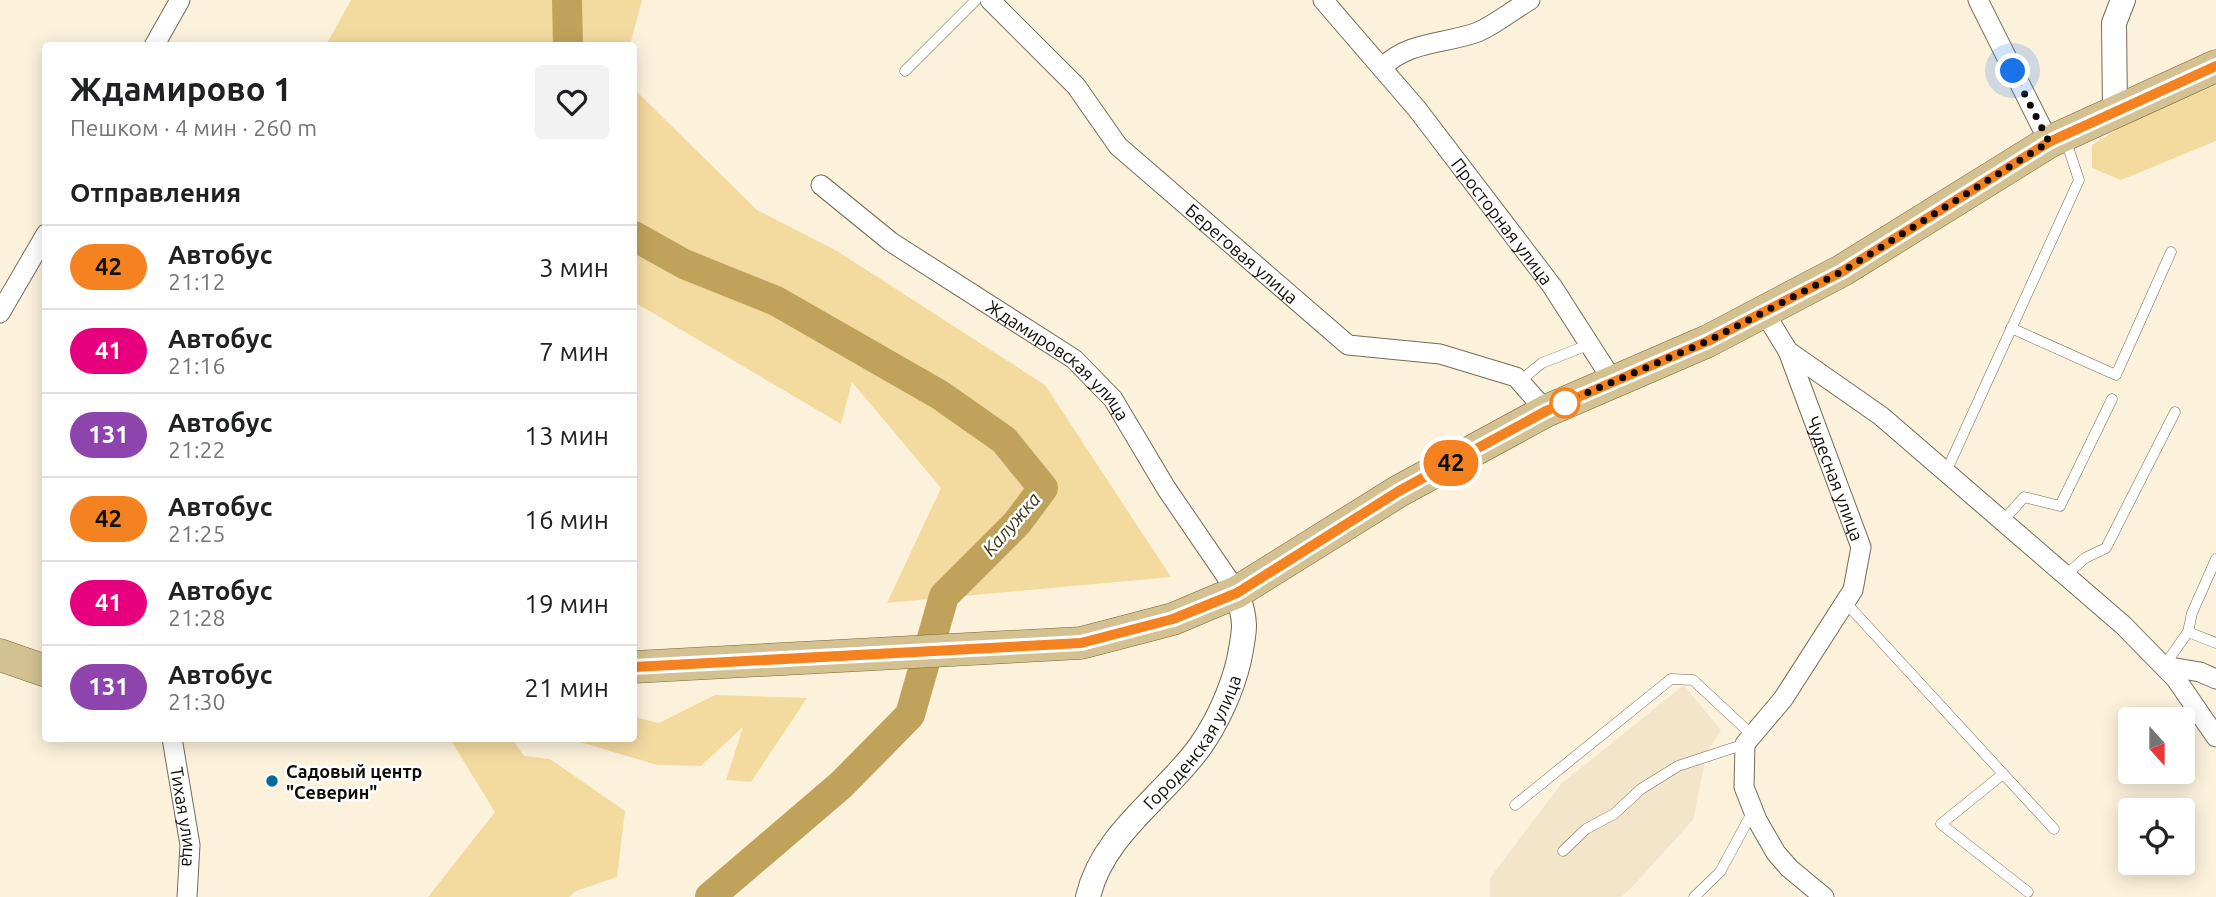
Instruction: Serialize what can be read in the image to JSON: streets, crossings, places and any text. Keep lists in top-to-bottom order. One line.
{"streets":{"street":["Просторная улица","Береговая улица","Ждамировская улица","Чудесная улица","Городенская улица","Тихая улица"]},"crossings":[["Ждамировская улица","Городенская улица"]],"water":["Калужка"],"places":["Садовый центр \"Северин\""],"lines":["bus line 42"],"north":"bottom","page":{"on_map":"42","heading":[["Ждамирово 1","Пешком · 4 мин · 260 m"],"Отправления"],"list":[{"mark":"42","name":"Автобус","note":"21:12","value":"3 мин"},{"mark":"41","name":"Автобус","note":"21:16","value":"7 мин"},{"mark":"131","name":"Автобус","note":"21:22","value":"13 мин"},{"mark":"42","name":"Автобус","note":"21:25","value":"16 мин"},{"mark":"41","name":"Автобус","note":"21:28","value":"19 мин"},{"mark":"131","name":"Автобус","note":"21:30","value":"21 мин"}]}}
